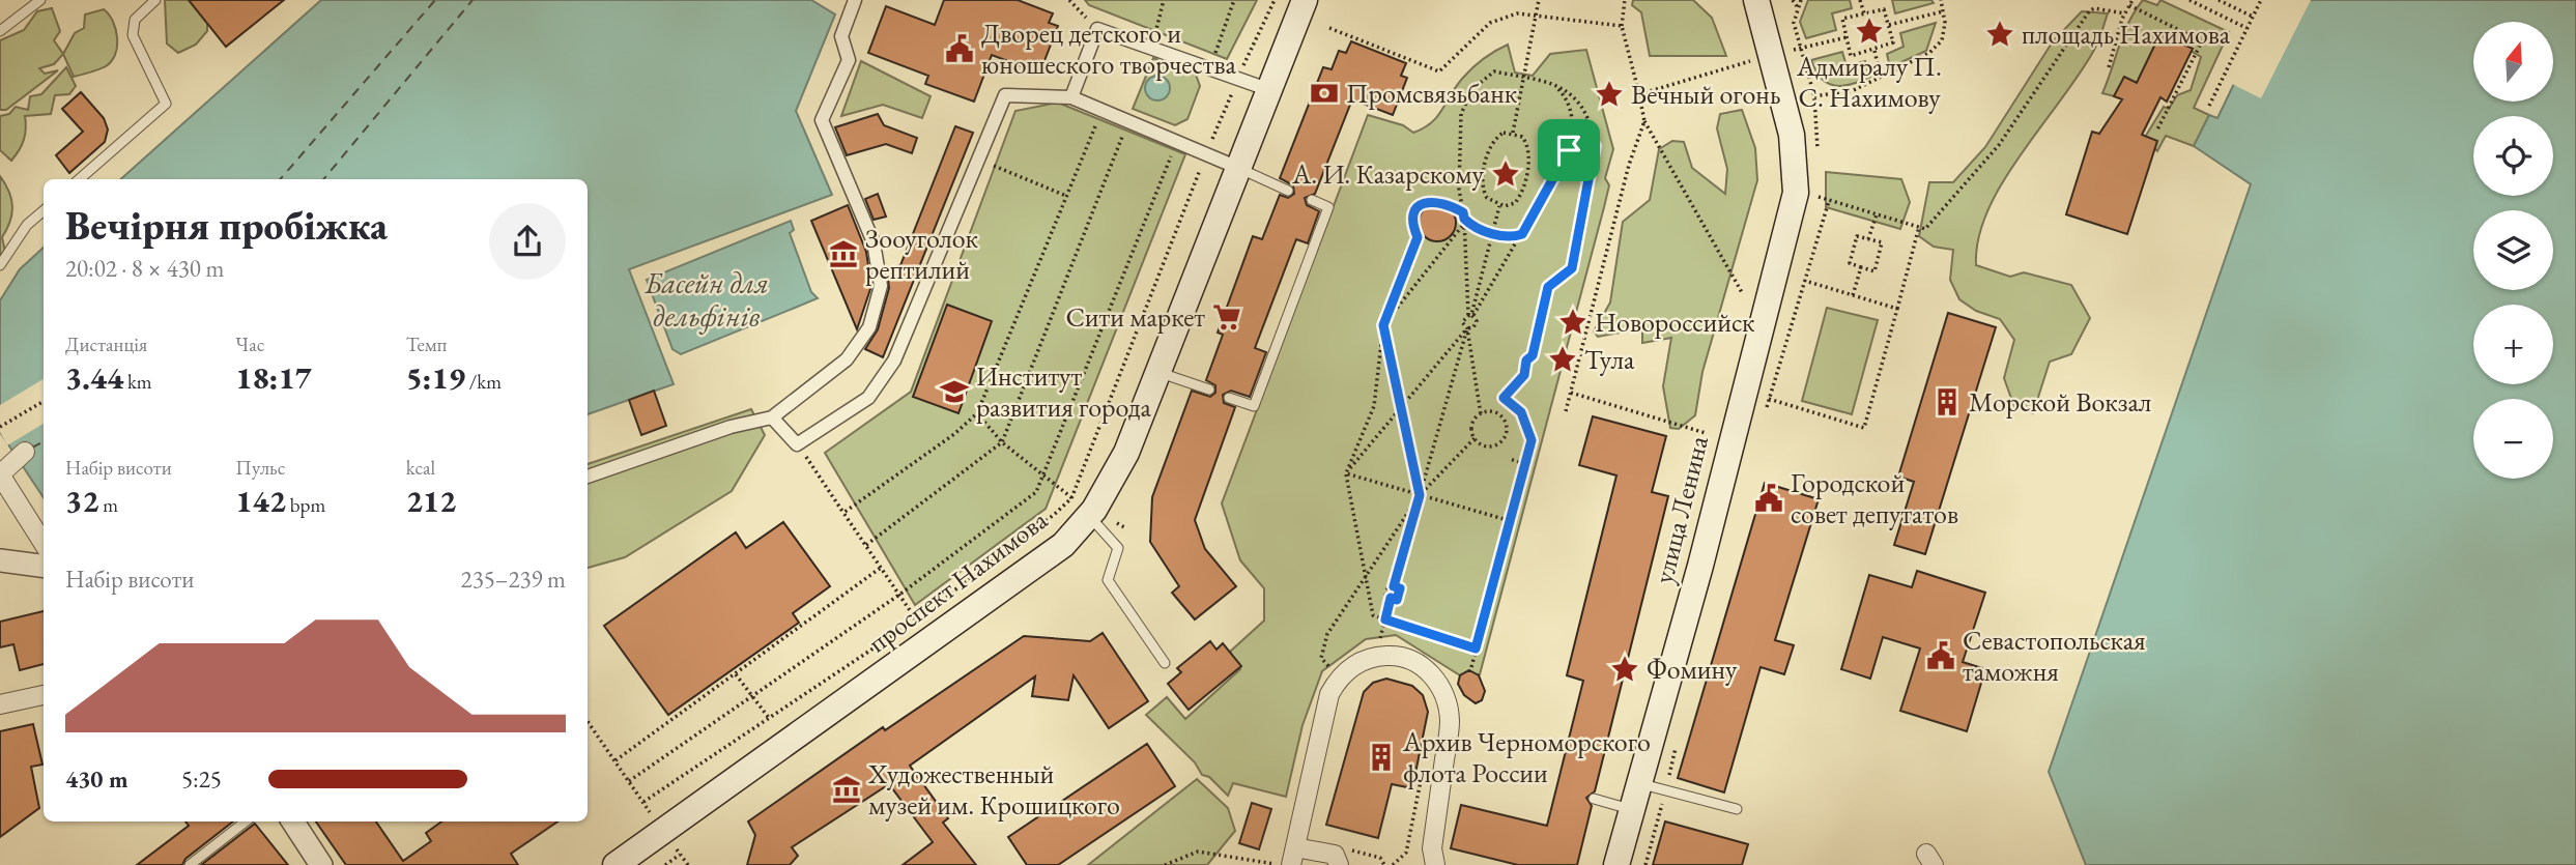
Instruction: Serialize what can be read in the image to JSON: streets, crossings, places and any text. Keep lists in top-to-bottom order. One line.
{"streets":{"main road":["улица Ленина","проспект Нахимова"]},"water":["Басейн для дельфiнiв"],"places":{"place":["Адмиралу П. С. Нахимову","площадь Нахимова","Вечный огонь","А. И. Казарскому","Новороссийск","Тула","Фомину"],"public building":["Дворец детского и юношеского творчества","Городской совет депутатов","Севастопольская таможня"],"bank":["Промсвязьбанк"],"museum":["Зооуголок рептилий","Художественный музей им. Крошицкого"],"supermarket":["Сити маркет"],"school or university":["Институт развития города"],"building":["Морской Вокзал","Архив Черноморского флота России"]},"north":"top","page":{"map_buttons":["+","−"],"heading":["Вечірня пробіжка","20:02 · 8 × 430 m"],"stats":[["Дистанція","3.44 km"],["Час","18:17"],["Темп","5:19 /km"],["Набір висоти","32 m"],["Пульс","142 bpm"],["kcal","212"]],"chart":["Набір висоти","235–239 m"],"list":[{"name":"430 m","note":"5:25"}]}}
